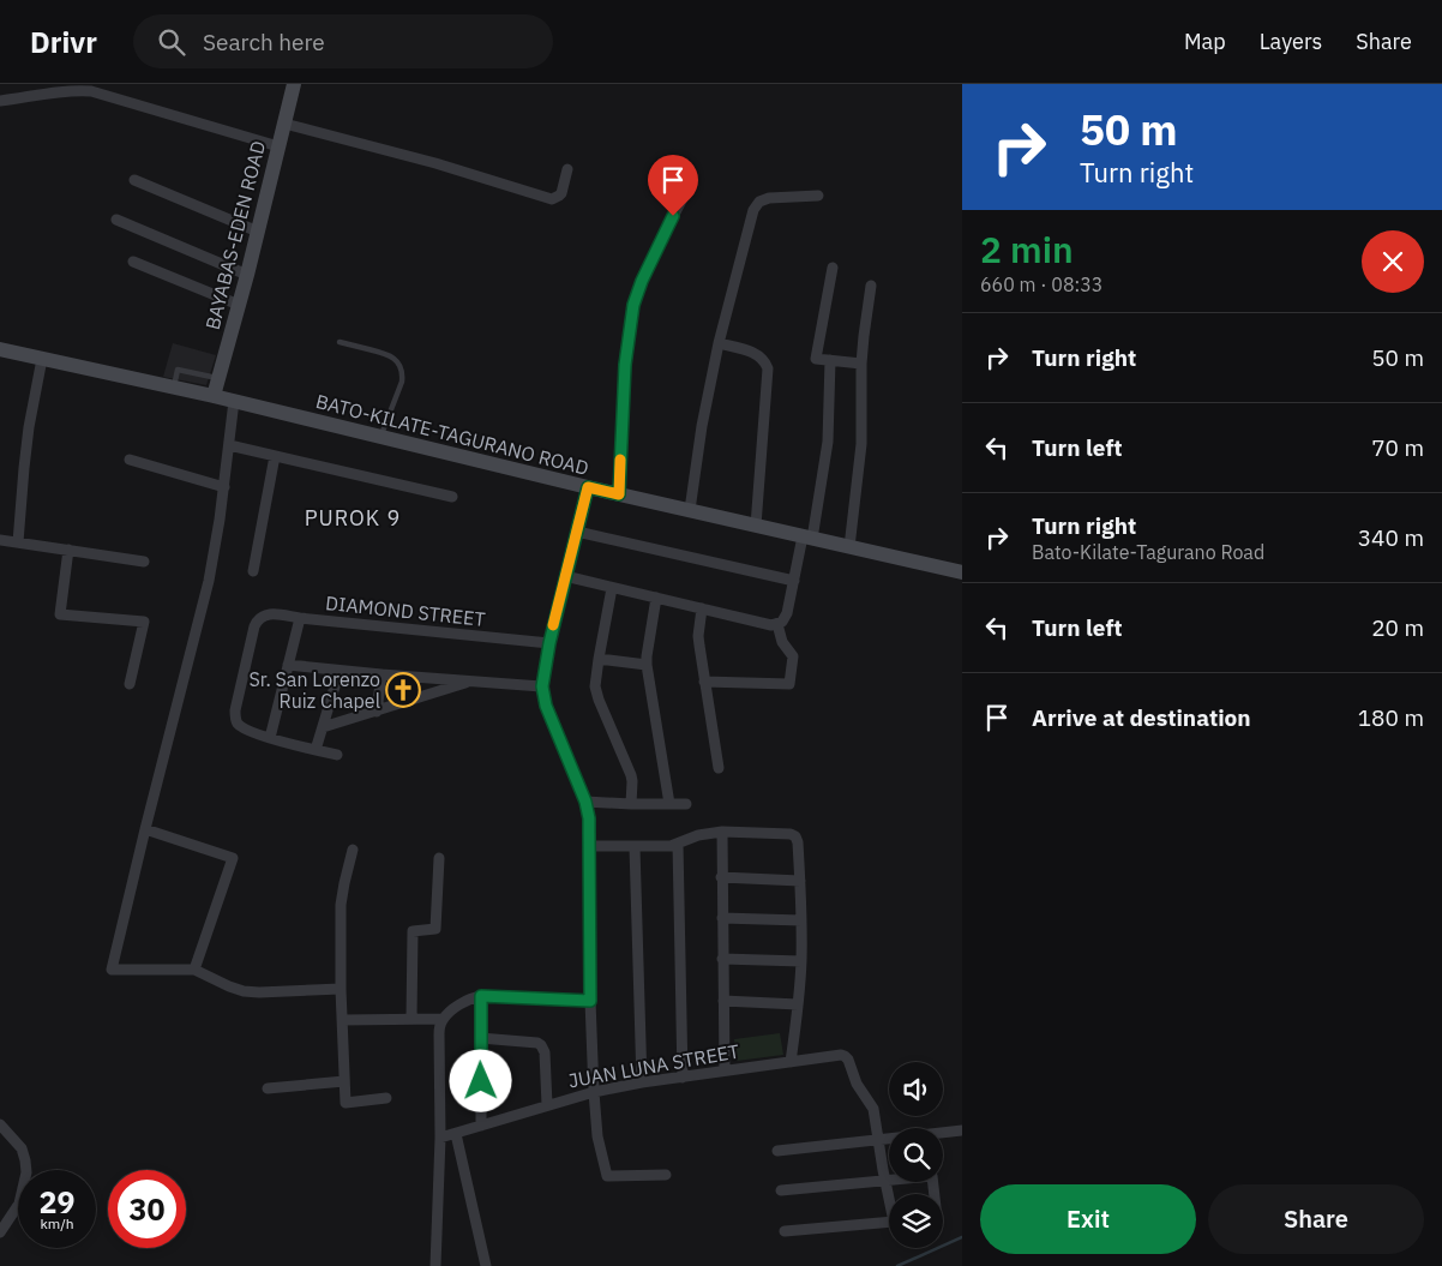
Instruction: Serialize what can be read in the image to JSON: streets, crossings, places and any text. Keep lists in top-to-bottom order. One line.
{"streets":{"street":["BAYABAS-EDEN ROAD","BATO-KILATE-TAGURANO ROAD","DIAMOND STREET","JUAN LUNA STREET"]},"crossings":[["BAYABAS-EDEN ROAD","BATO-KILATE-TAGURANO ROAD"]],"districts":["PUROK 9"],"places":{"church":["Sr. San Lorenzo Ruiz Chapel"]},"page":{"header":"Drivr","search":"Search here","nav":["Map","Layers","Share"],"turn":["50 m","Turn right"],"heading":["2 min","660 m · 08:33"],"list":[{"name":"Turn right","value":"50 m"},{"name":"Turn left","value":"70 m"},{"name":"Turn right","note":"Bato-Kilate-Tagurano Road","value":"340 m"},{"name":"Turn left","value":"20 m"},{"name":"Arrive at destination","value":"180 m"}],"speed":"29 km/h","limit":"30","buttons":["Exit","Share"]}}
